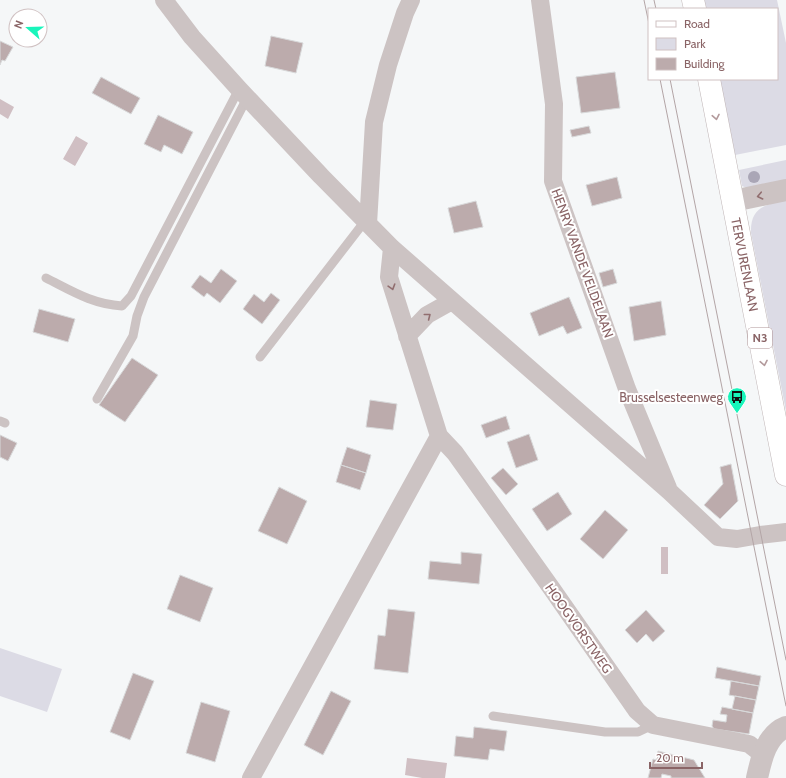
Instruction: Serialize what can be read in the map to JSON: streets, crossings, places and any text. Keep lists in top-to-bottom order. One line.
{"streets":{"main road":["TERVURENLAAN","N3"],"street":["HENRY VANDE VELDELAAN","HOOGVORSTWEG"]},"one_way":["TERVURENLAAN"],"places":{"bus stop":["Brusselsesteenweg"]},"legend":["Road","Park","Building"],"scale_bar":"20 m","north":"left"}
